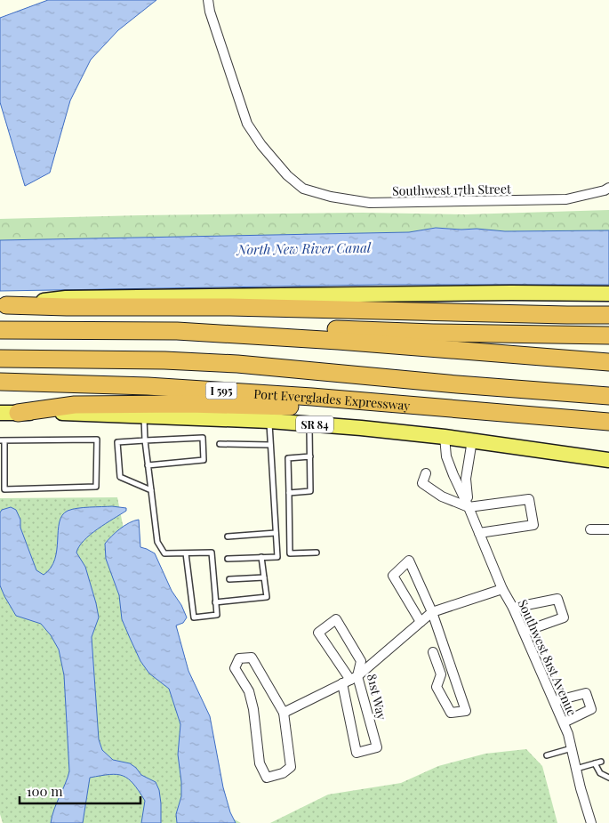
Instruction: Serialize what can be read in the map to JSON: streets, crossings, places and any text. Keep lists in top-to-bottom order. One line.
{"streets":{"highway":["I 595","Port Everglades Expressway"],"main road":["SR 84"],"street":["Southwest 17th Street","Southwest 81st Avenue","81st Way"]},"crossings":[["SR 84","Southwest 81st Avenue"]],"water":["North New River Canal"],"scale_bar":"100 m"}
